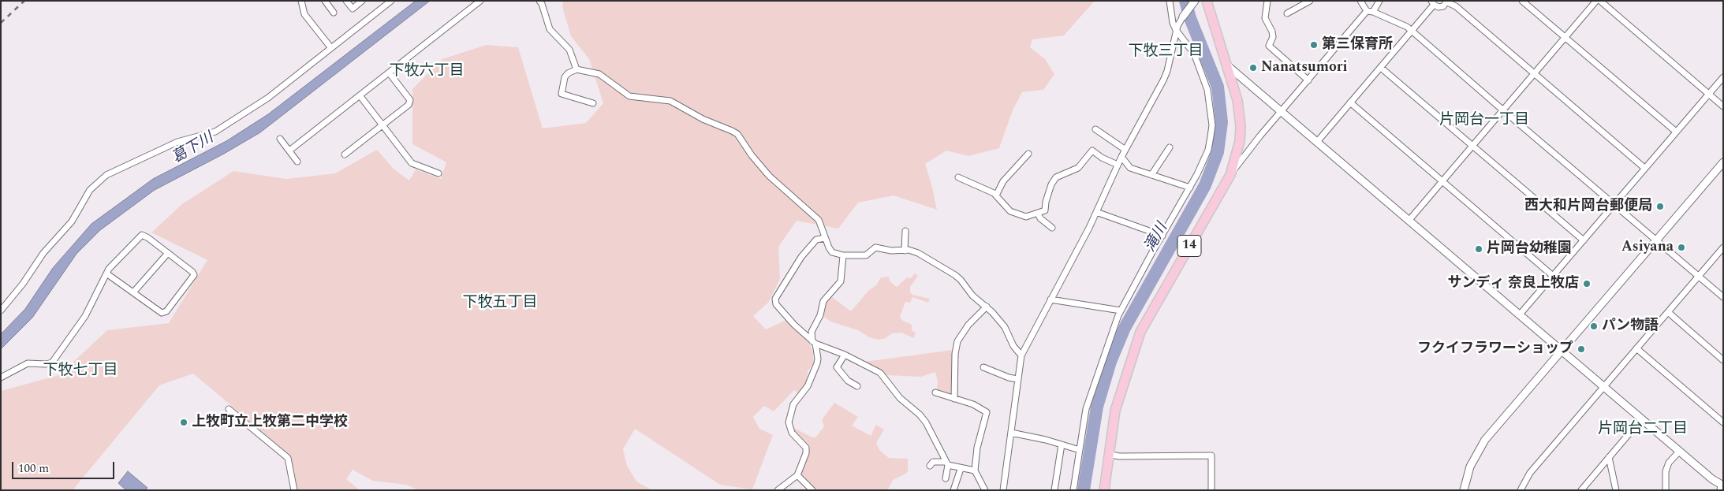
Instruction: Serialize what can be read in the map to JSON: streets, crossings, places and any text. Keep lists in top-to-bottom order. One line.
{"streets":{"main road":["14"]},"districts":["下牧三丁目","下牧六丁目","片岡台一丁目","下牧五丁目","下牧七丁目","片岡台二丁目"],"water":["葛下川","滝川"],"places":["第三保育所","Nanatsumori","西大和片岡台郵便局","Asiyana","片岡台幼稚園","サンディ 奈良上牧店","パン物語","フクイフラワーショップ","上牧町立上牧第二中学校"],"scale_bar":"100 m"}
